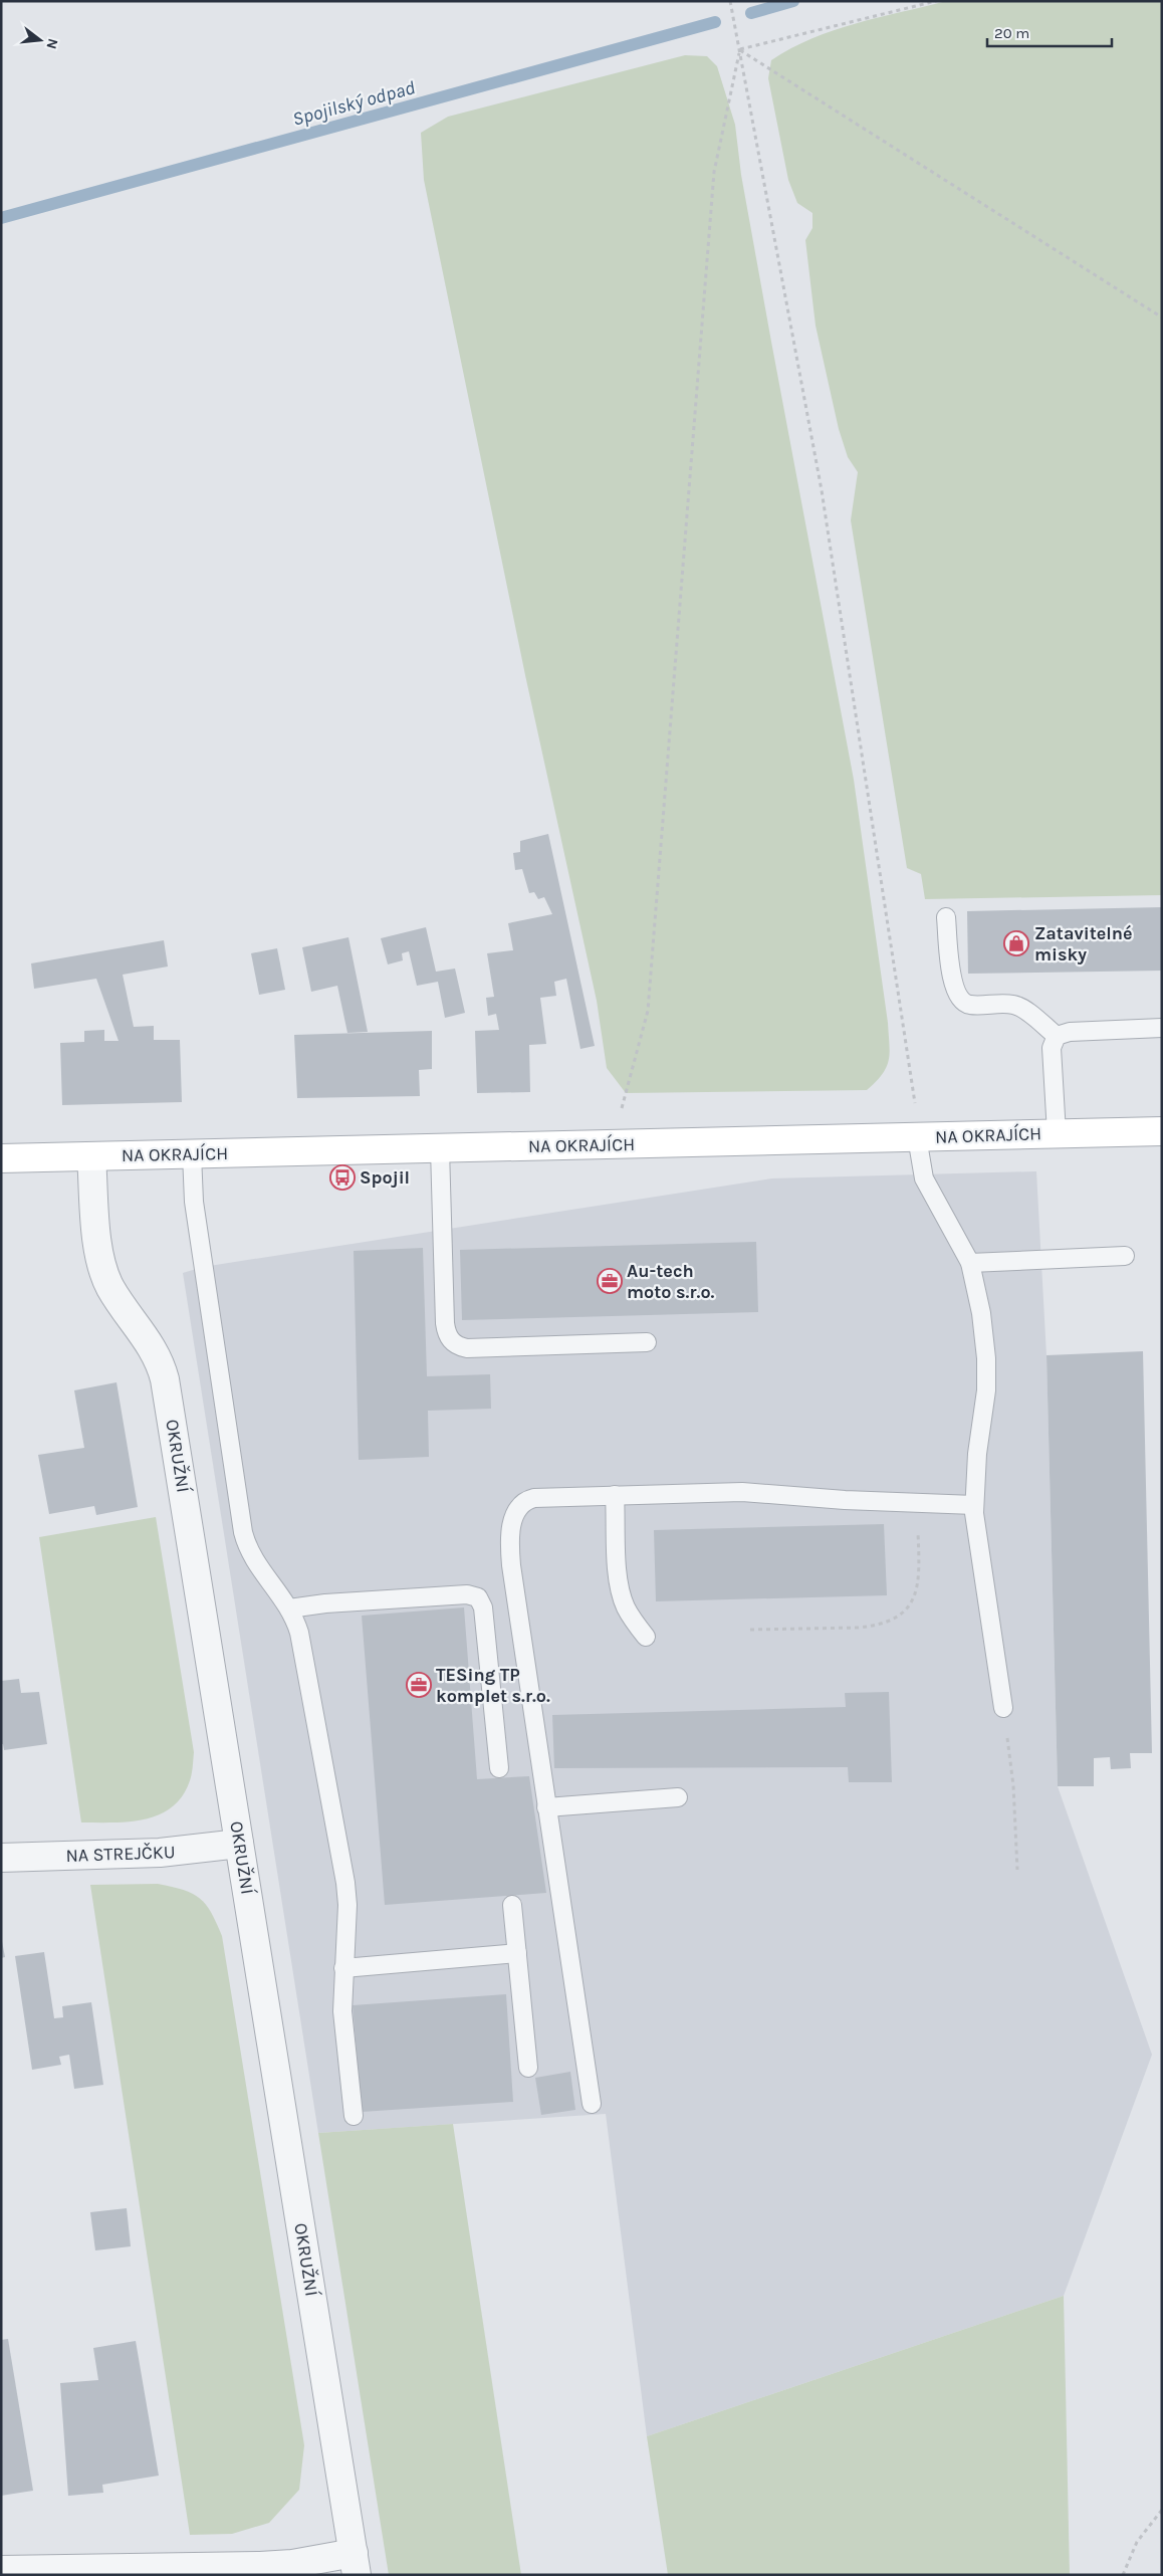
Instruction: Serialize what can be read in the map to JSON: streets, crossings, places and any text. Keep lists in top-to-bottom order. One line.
{"streets":{"street":["NA OKRAJÍCH","OKRUŽNÍ","NA STREJČKU"]},"crossings":[["NA OKRAJÍCH","OKRUŽNÍ"],["OKRUŽNÍ","NA STREJČKU"]],"water":["Spojilský odpad"],"places":{"shop":["Zatavitelné misky"],"bus stop":["Spojil"],"office":["Au-tech moto s.r.o.","TESing TP komplet s.r.o."]},"scale_bar":"20 m","north":"right"}
